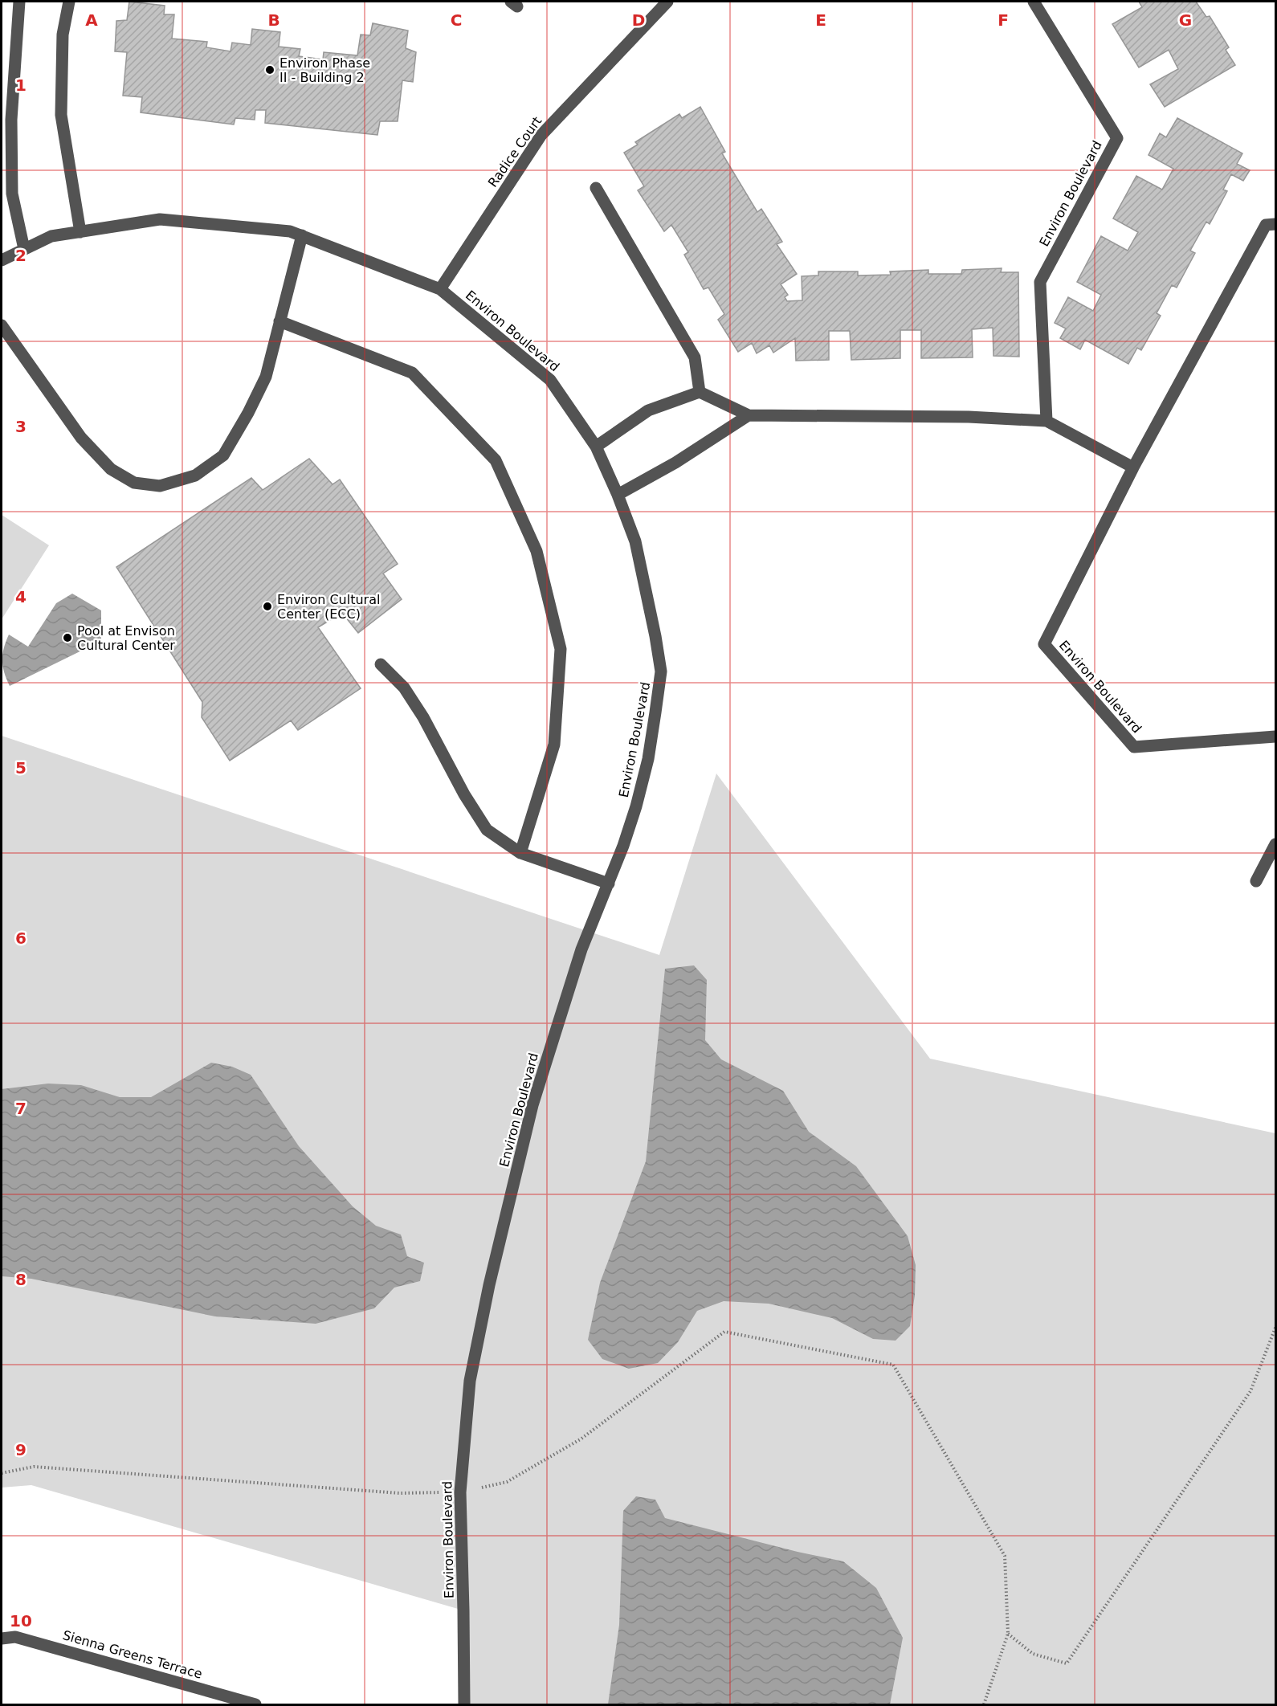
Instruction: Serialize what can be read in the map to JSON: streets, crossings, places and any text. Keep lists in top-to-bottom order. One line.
{"streets":{"street":["Radice Court","Environ Boulevard","Sienna Greens Terrace"]},"crossings":[["Radice Court","Environ Boulevard"]],"places":["Environ Phase II - Building 2","Environ Cultural Center (ECC)","Pool at Envison Cultural Center"],"grid":{"columns":["A","B","C","D","E","F","G"],"rows":["1","2","3","4","5","6","7","8","9","10"]}}
